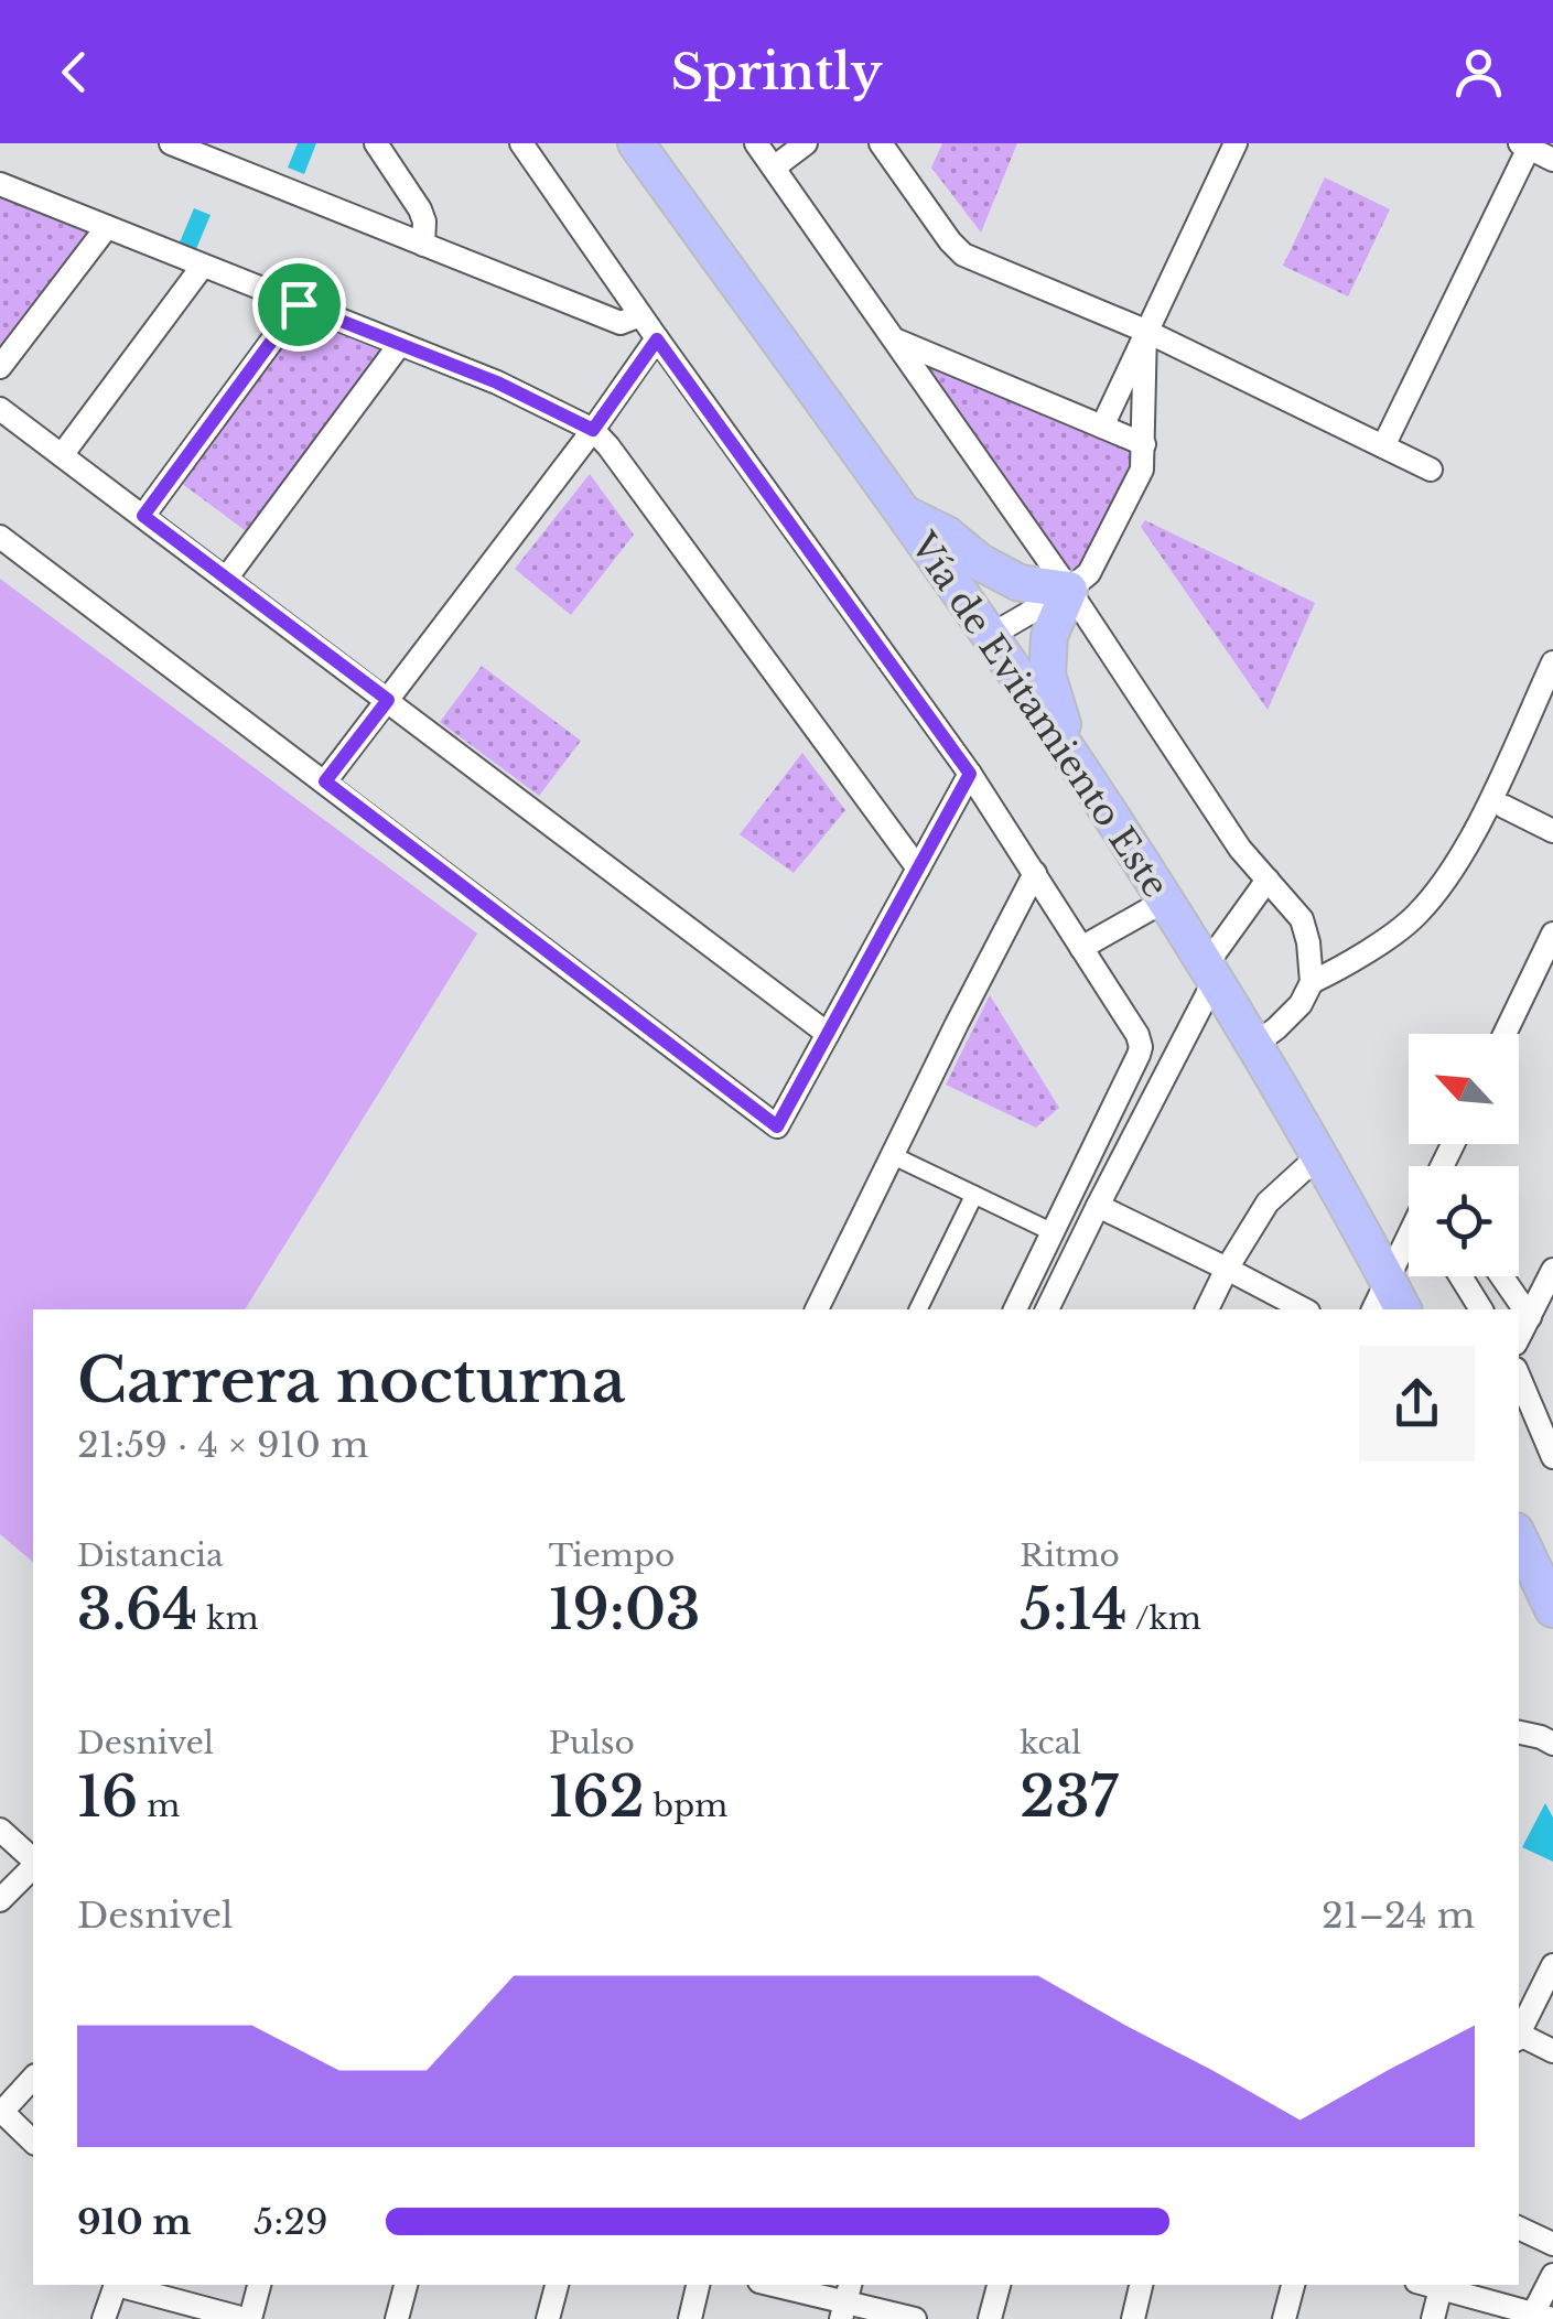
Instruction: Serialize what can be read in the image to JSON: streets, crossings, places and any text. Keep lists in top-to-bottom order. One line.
{"streets":{"highway":["Vía de Evitamiento Este"]},"north":"top left","page":{"header":"Sprintly","heading":["Carrera nocturna","21:59 · 4 × 910 m"],"stats":[["Distancia","3.64 km"],["Tiempo","19:03"],["Ritmo","5:14 /km"],["Desnivel","16 m"],["Pulso","162 bpm"],["kcal","237"]],"chart":["Desnivel","21–24 m"],"list":[{"name":"910 m","note":"5:29"}]}}
